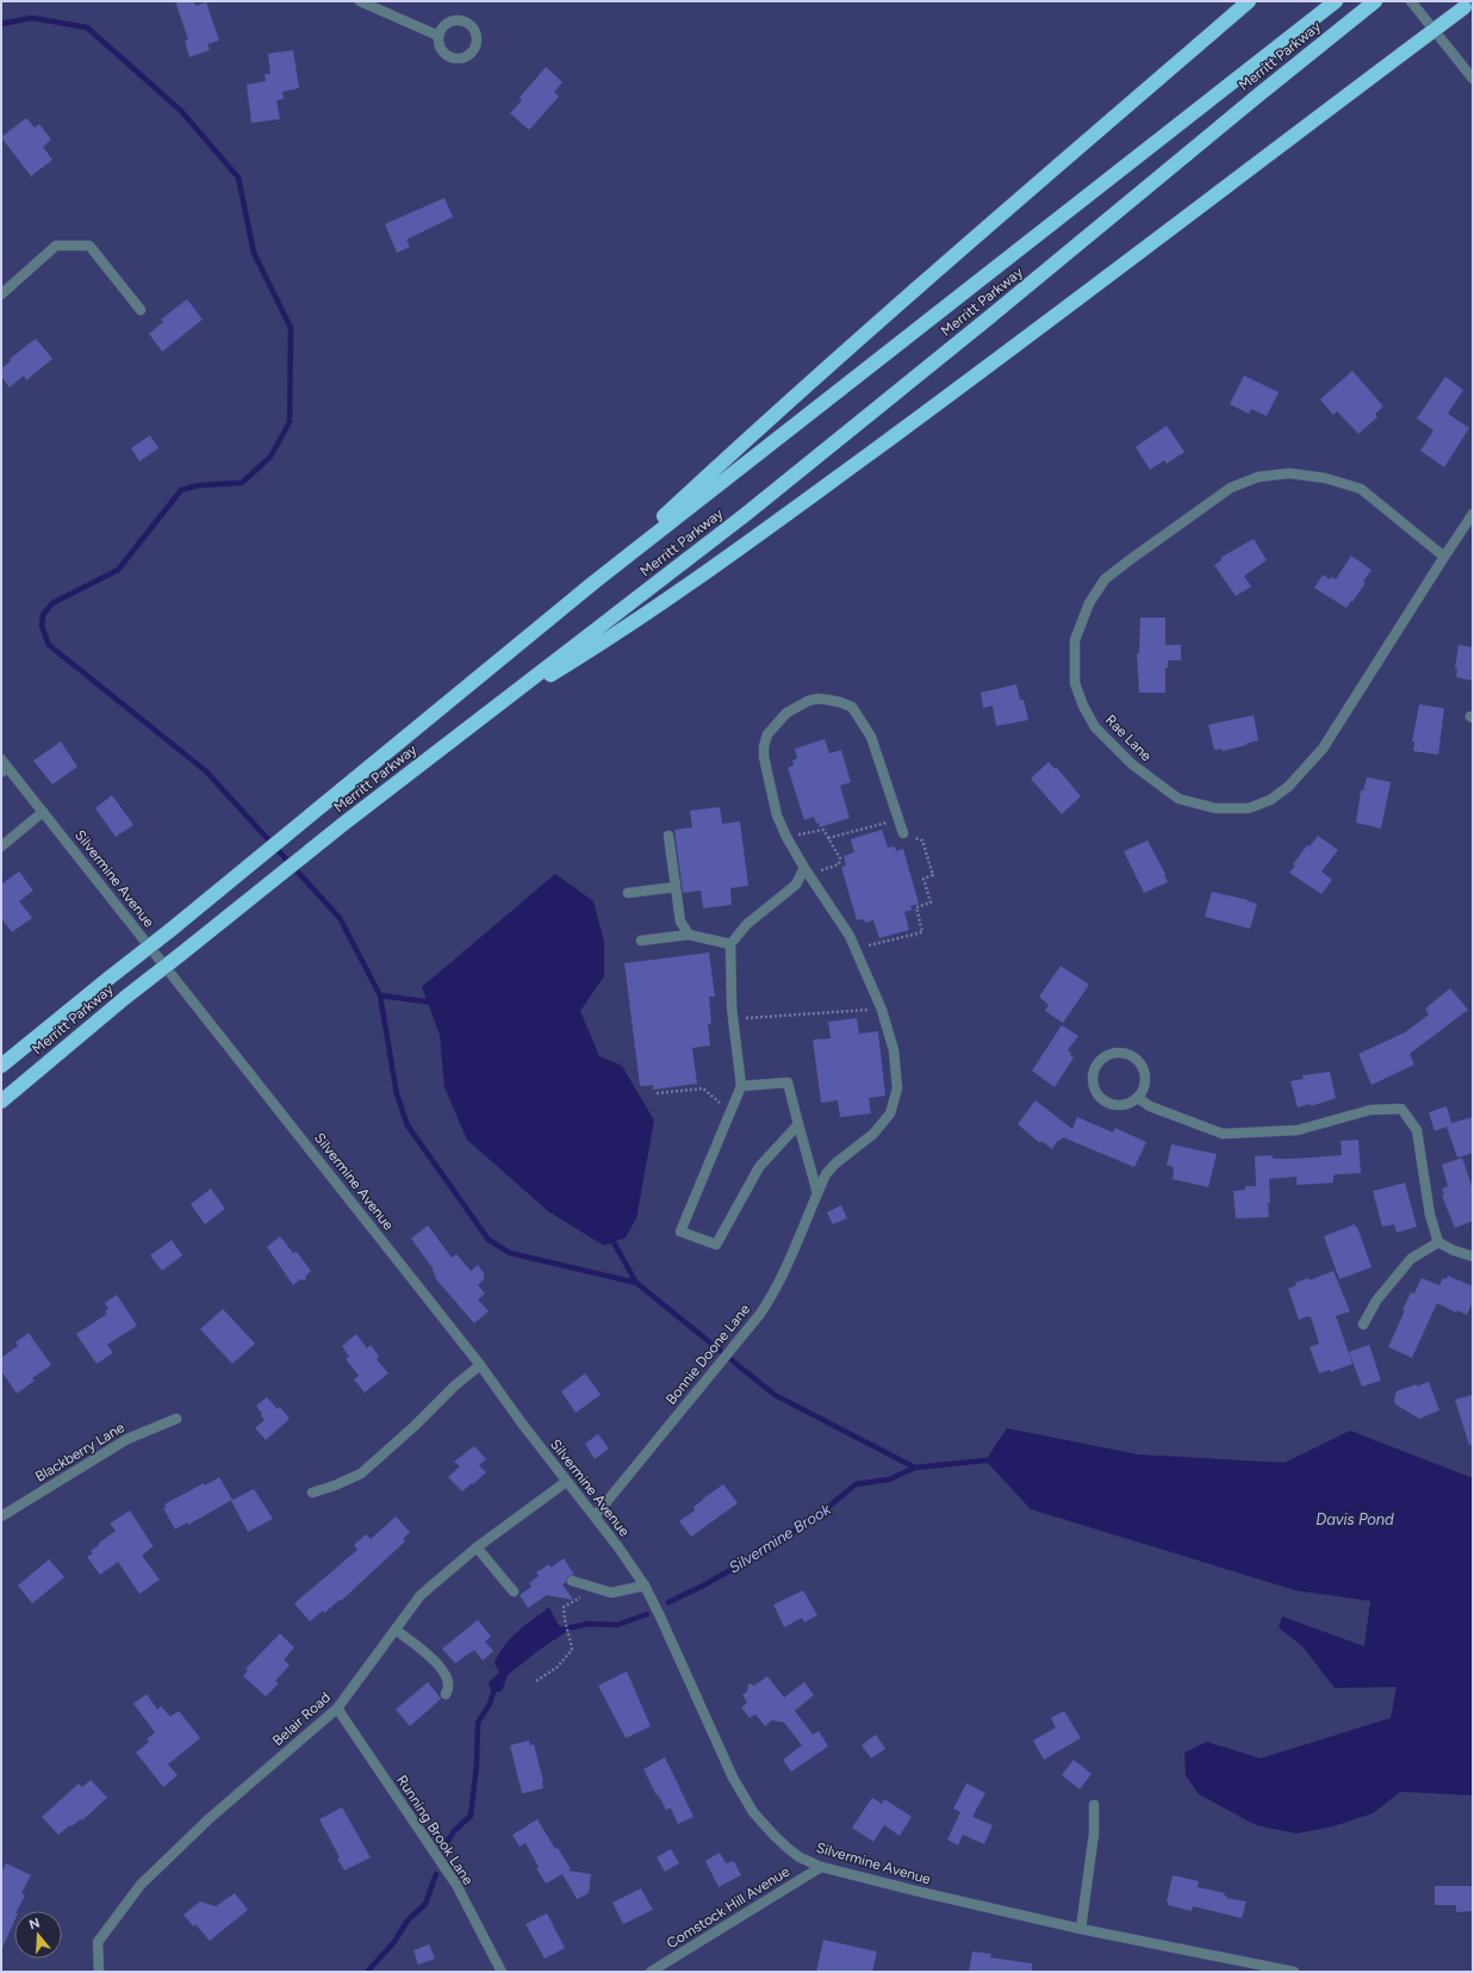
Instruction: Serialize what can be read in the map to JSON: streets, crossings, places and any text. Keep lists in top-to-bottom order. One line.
{"streets":{"highway":["Merritt Parkway"],"street":["Rae Lane","Silvermine Avenue","Bonnie Doone Lane","Blackberry Lane","Belair Road","Running Brook Lane","Comstock Hill Avenue"]},"crossings":[["Silvermine Avenue","Bonnie Doone Lane"],["Silvermine Avenue","Belair Road"],["Silvermine Avenue","Comstock Hill Avenue"],["Belair Road","Running Brook Lane"]],"water":["Davis Pond","Silvermine Brook"],"north":"top"}
